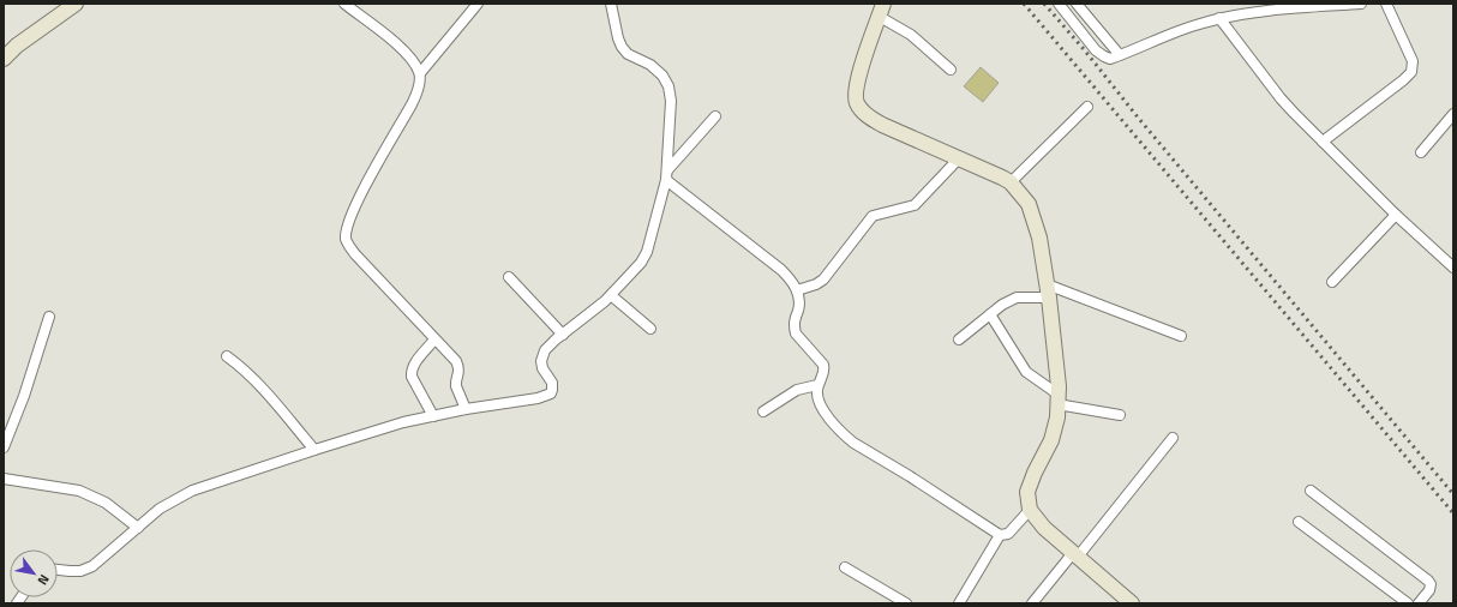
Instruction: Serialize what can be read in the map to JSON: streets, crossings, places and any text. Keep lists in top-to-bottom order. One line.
{"north":"bottom right"}
